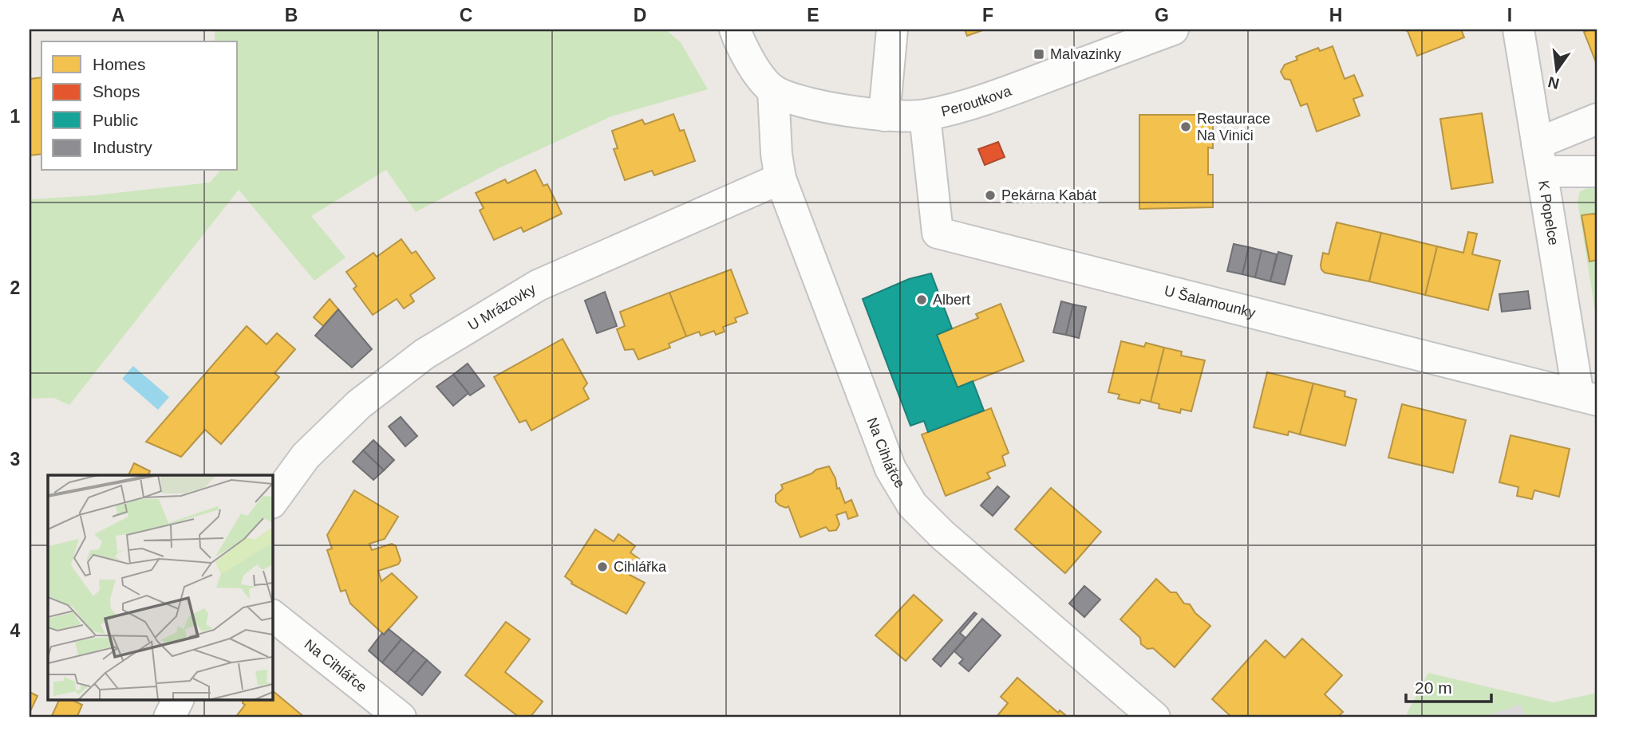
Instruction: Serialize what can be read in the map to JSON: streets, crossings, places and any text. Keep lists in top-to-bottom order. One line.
{"streets":{"street":["Peroutkova","K Popelce","U Šalamounky","U Mrázovky","Na Cihlářce"]},"crossings":[["Peroutkova","U Šalamounky"],["Peroutkova","Na Cihlářce"],["K Popelce","U Šalamounky"],["U Mrázovky","Na Cihlářce"]],"places":{"transit":["Malvazinky"],"other":["Restaurace Na Vinici","Pekárna Kabát","Albert","Cihlářka"]},"legend":["Homes","Shops","Public","Industry"],"scale_bar":"20 m","north":"bottom","grid":{"columns":["A","B","C","D","E","F","G","H","I"],"rows":["1","2","3","4"]}}
